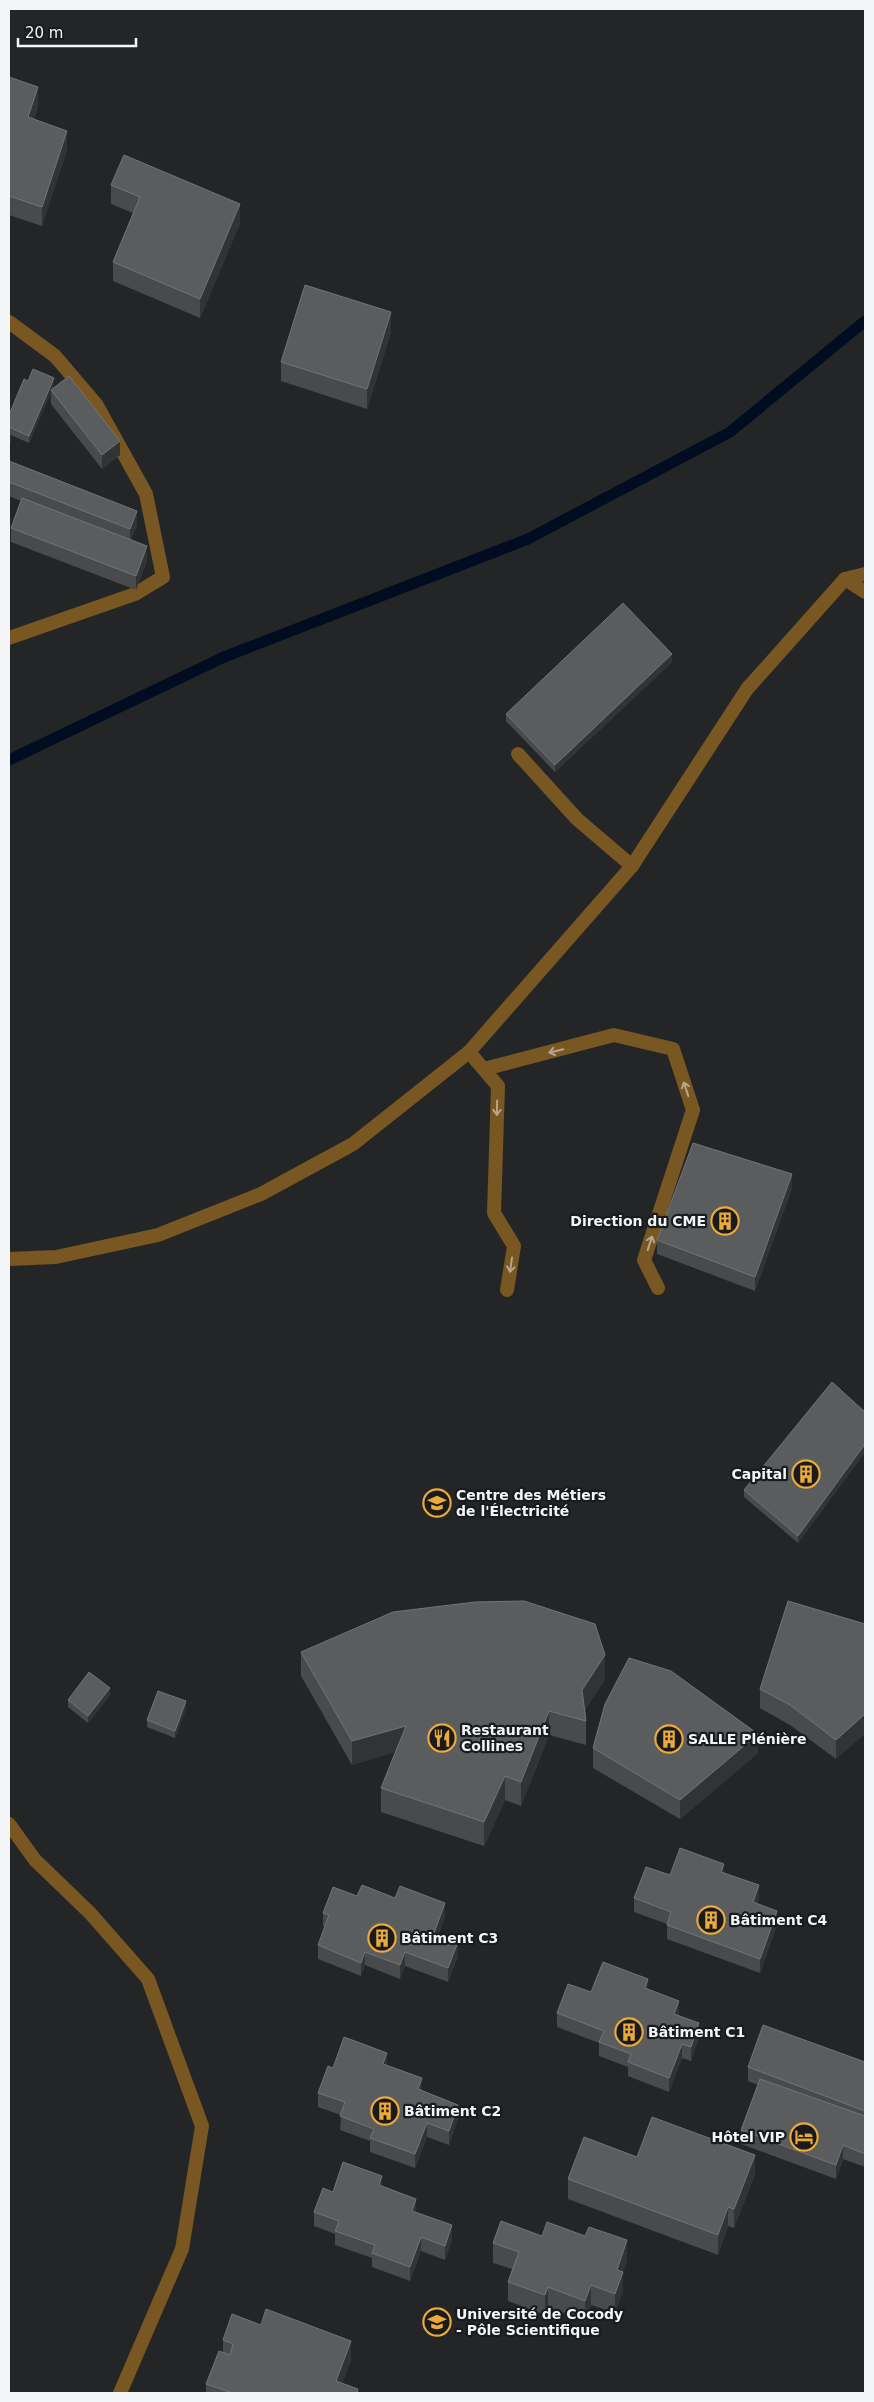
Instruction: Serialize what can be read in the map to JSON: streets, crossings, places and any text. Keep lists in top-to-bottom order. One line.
{"places":{"building":["Direction du CME","Capital","SALLE Plénière","Bâtiment C4","Bâtiment C3","Bâtiment C1","Bâtiment C2"],"school or university":["Centre des Métiers de l'Électricité","Université de Cocody - Pôle Scientifique"],"restaurant":["Restaurant Collines"],"hotel":["Hôtel VIP"]},"scale_bar":"20 m"}
